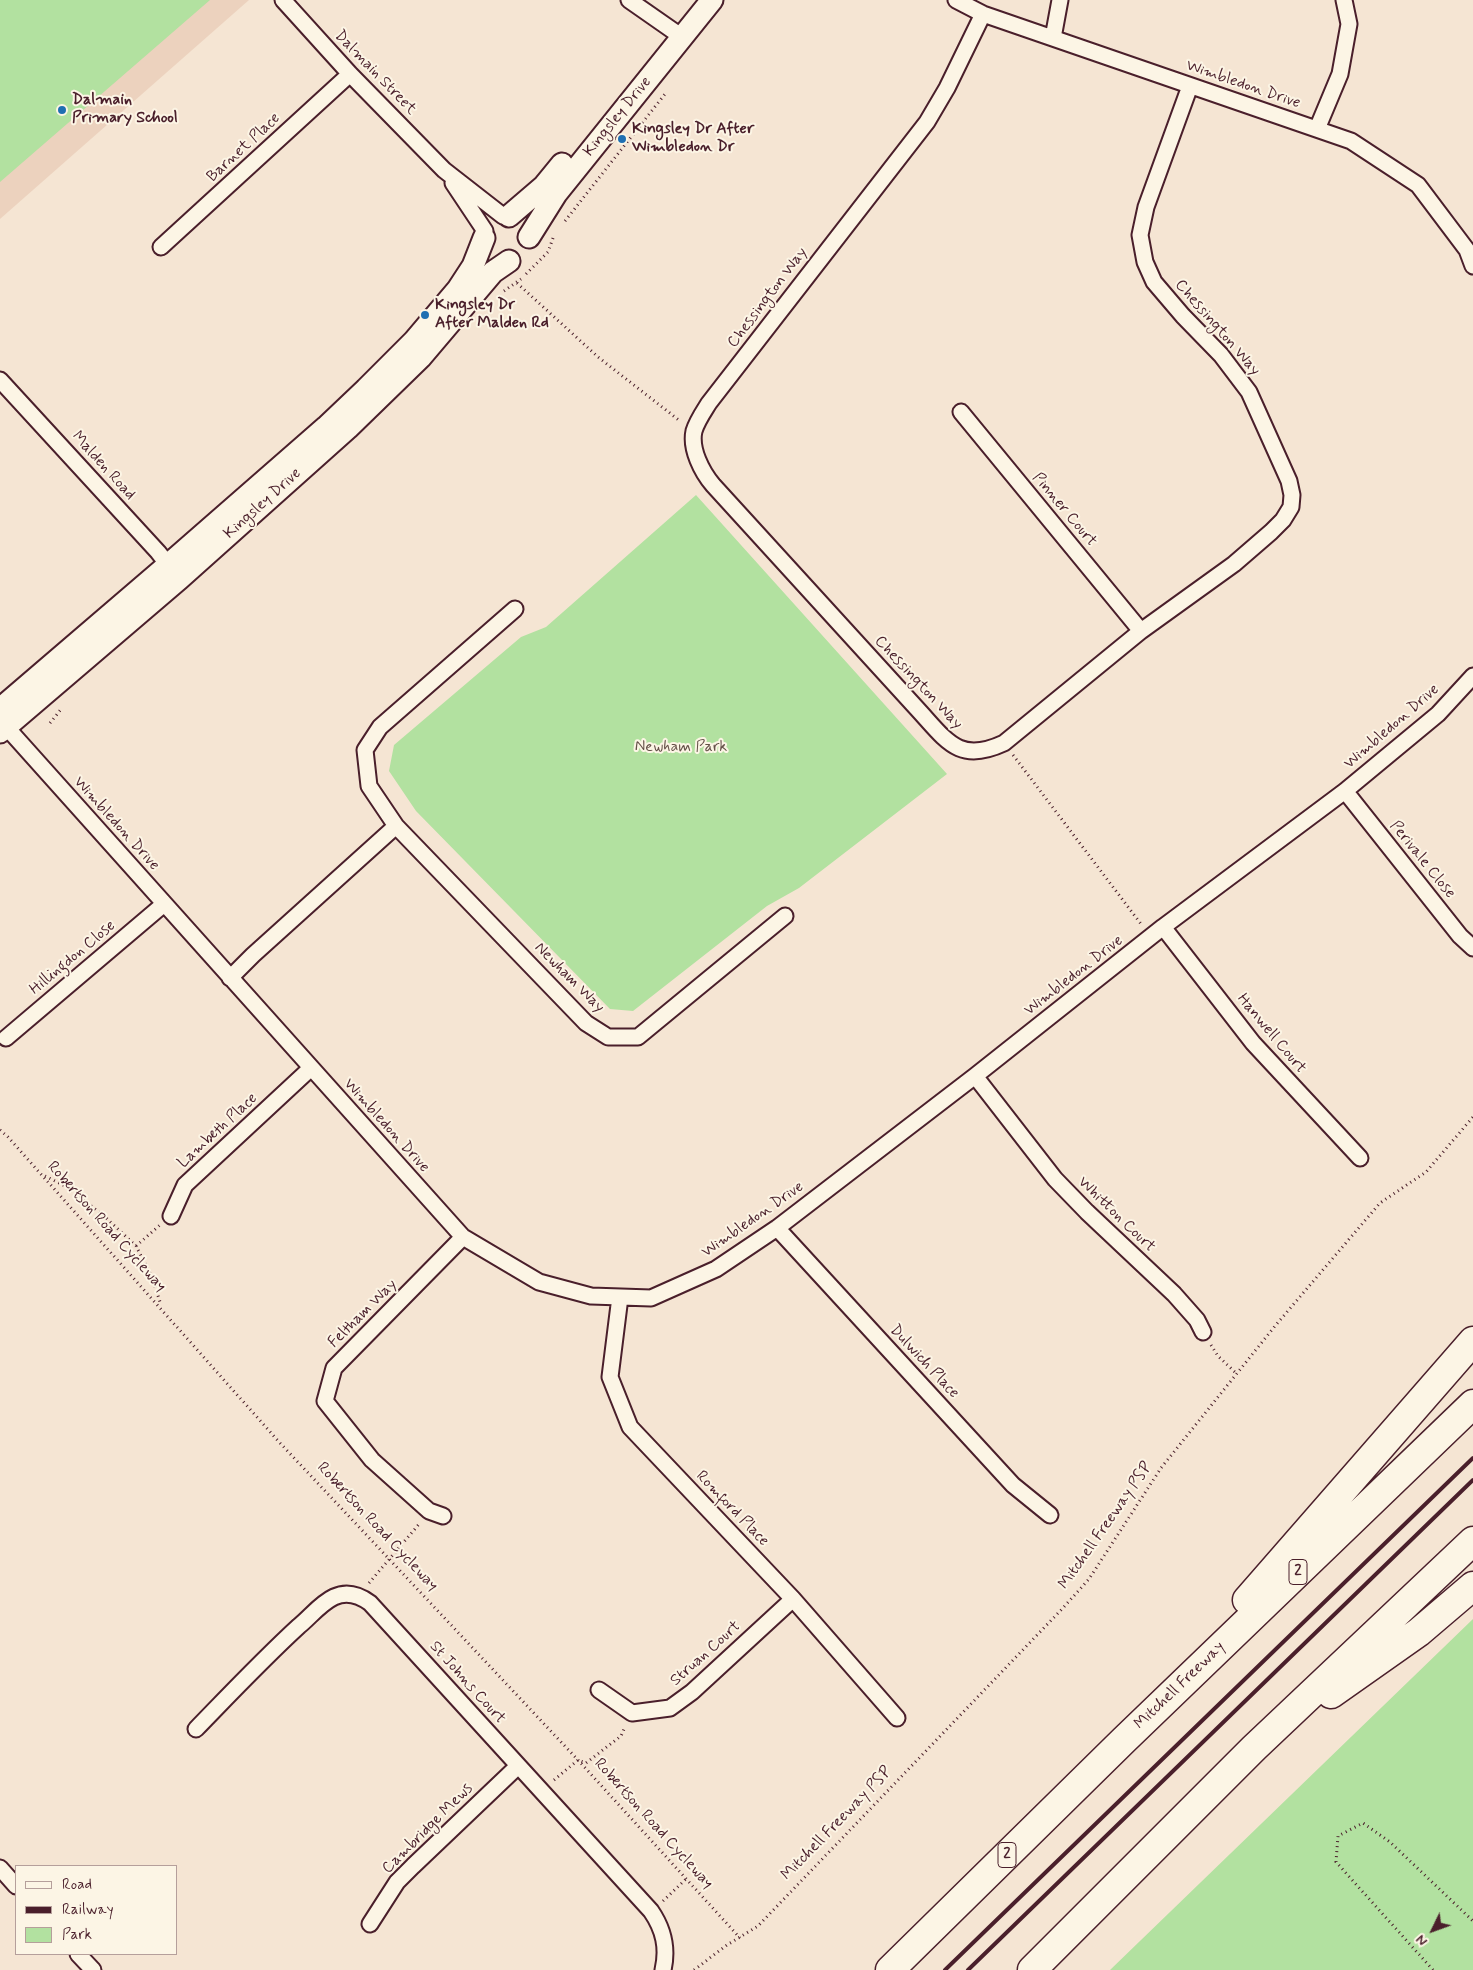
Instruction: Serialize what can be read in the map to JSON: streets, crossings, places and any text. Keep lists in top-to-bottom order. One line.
{"streets":{"highway":["2","Mitchell Freeway"],"main road":["Kingsley Drive"],"street":["Dalmain Street","Wimbledon Drive","Barnet Place","Chessington Way","Malden Road","Pinner Court","Perivale Close","Hillingdon Close","Newham Way","Hanwell Court","Lambeth Place","Whitton Court","Feltham Way","Dulwich Place","Romford Place","Struan Court","St Johns Court","Cambridge Mews"],"path":["Robertson Road Cycleway","Mitchell Freeway PSP"]},"crossings":[["Dalmain Street","Kingsley Drive"],["Dalmain Street","Barnet Place"],["Wimbledon Drive","Kingsley Drive"],["Wimbledon Drive","Chessington Way"],["Wimbledon Drive","Perivale Close"],["Wimbledon Drive","Hillingdon Close"],["Wimbledon Drive","Hanwell Court"],["Wimbledon Drive","Lambeth Place"],["Wimbledon Drive","Whitton Court"],["Wimbledon Drive","Feltham Way"],["Wimbledon Drive","Dulwich Place"],["Wimbledon Drive","Romford Place"],["Kingsley Drive","Malden Road"],["Chessington Way","Pinner Court"],["Robertson Road Cycleway","Mitchell Freeway PSP"],["Romford Place","Struan Court"],["St Johns Court","Cambridge Mews"]],"parks":["Newham Park"],"places":["Dalmain Primary School","Kingsley Dr After Wimbledon Dr","Kingsley Dr After Malden Rd"],"legend":["Road","Railway","Park"],"north":"bottom left"}
